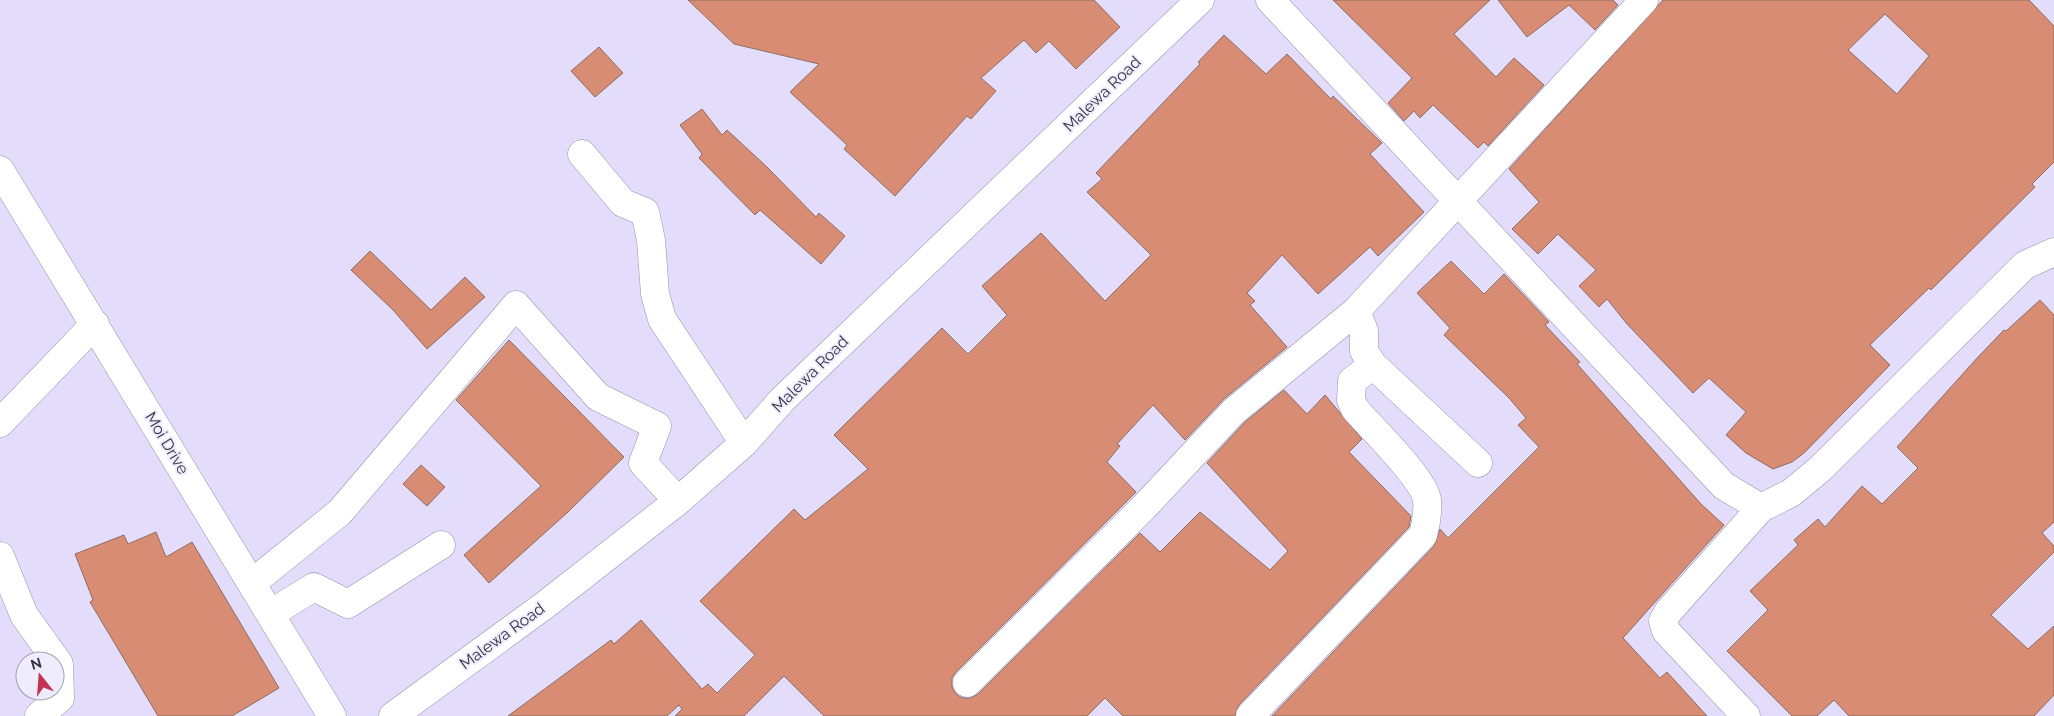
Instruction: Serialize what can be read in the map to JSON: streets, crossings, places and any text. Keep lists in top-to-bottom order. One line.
{"streets":{"street":["Malewa Road","Moi Drive"]},"north":"top"}
